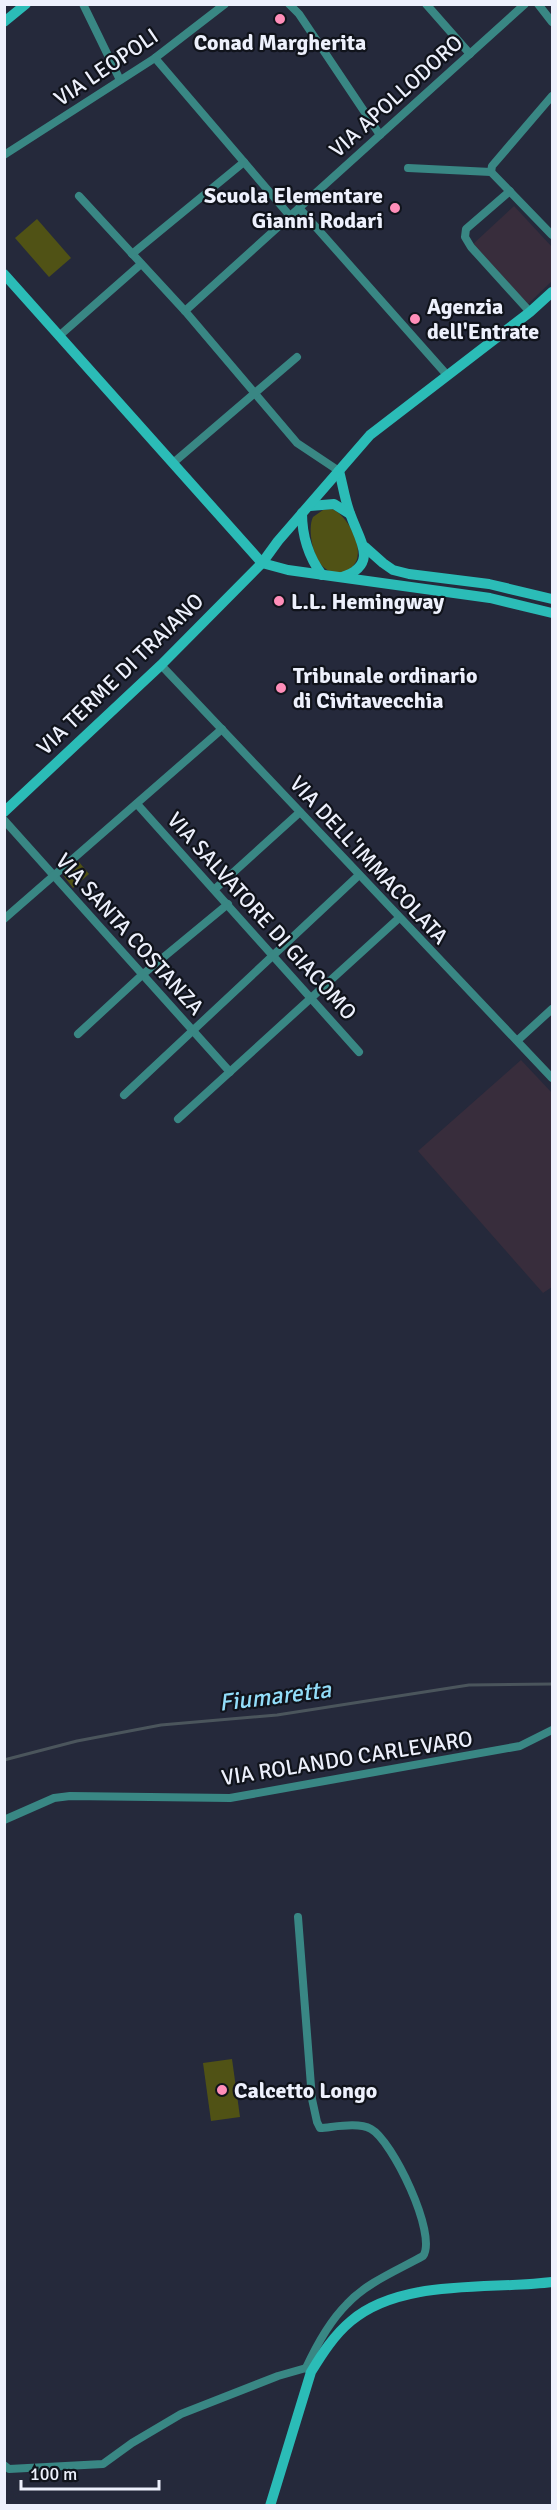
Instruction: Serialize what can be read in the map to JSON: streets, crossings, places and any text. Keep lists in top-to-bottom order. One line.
{"streets":{"street":["VIA LEOPOLI","VIA APOLLODORO","VIA TERME DI TRAIANO","VIA DELL'IMMACOLATA","VIA SALVATORE DI GIACOMO","VIA SANTA COSTANZA","VIA ROLANDO CARLEVARO"]},"crossings":[["VIA TERME DI TRAIANO","VIA DELL'IMMACOLATA"]],"water":["Fiumaretta"],"places":["Conad Margherita","Scuola Elementare Gianni Rodari","Agenzia dell'Entrate","L.L. Hemingway","Tribunale ordinario di Civitavecchia","Calcetto Longo"],"scale_bar":"100 m"}
